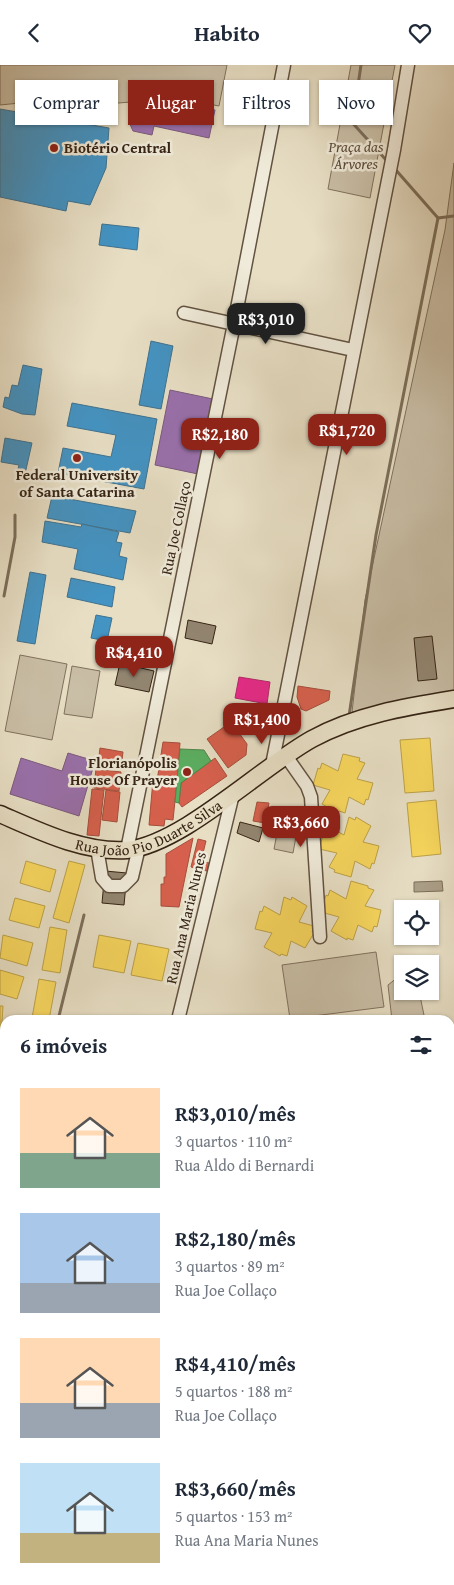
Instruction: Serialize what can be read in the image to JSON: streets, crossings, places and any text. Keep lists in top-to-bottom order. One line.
{"streets":{"main road":["Rua João Pio Duarte Silva"],"street":["Rua Joe Collaço","Rua Ana Maria Nunes"]},"crossings":[["Rua Joe Collaço","Rua João Pio Duarte Silva"],["Rua João Pio Duarte Silva","Rua Ana Maria Nunes"]],"parks":["Praça das Árvores"],"places":["Biotério Central","Federal University of Santa Catarina","Florianópolis House Of Prayer"],"page":{"header":"Habito","chip":["Comprar","Alugar","Filtros","Novo"],"price":["R$3,010","R$1,720","R$2,180","R$4,410","R$1,400","R$3,660"],"heading":"6 imóveis","list":[{"name":"R$3,010/mês","note":"3 quartos · 110 m² · Rua Aldo di Bernardi"},{"name":"R$2,180/mês","note":"3 quartos · 89 m² · Rua Joe Collaço"},{"name":"R$4,410/mês","note":"5 quartos · 188 m² · Rua Joe Collaço"},{"name":"R$3,660/mês","note":"5 quartos · 153 m² · Rua Ana Maria Nunes"}]}}
